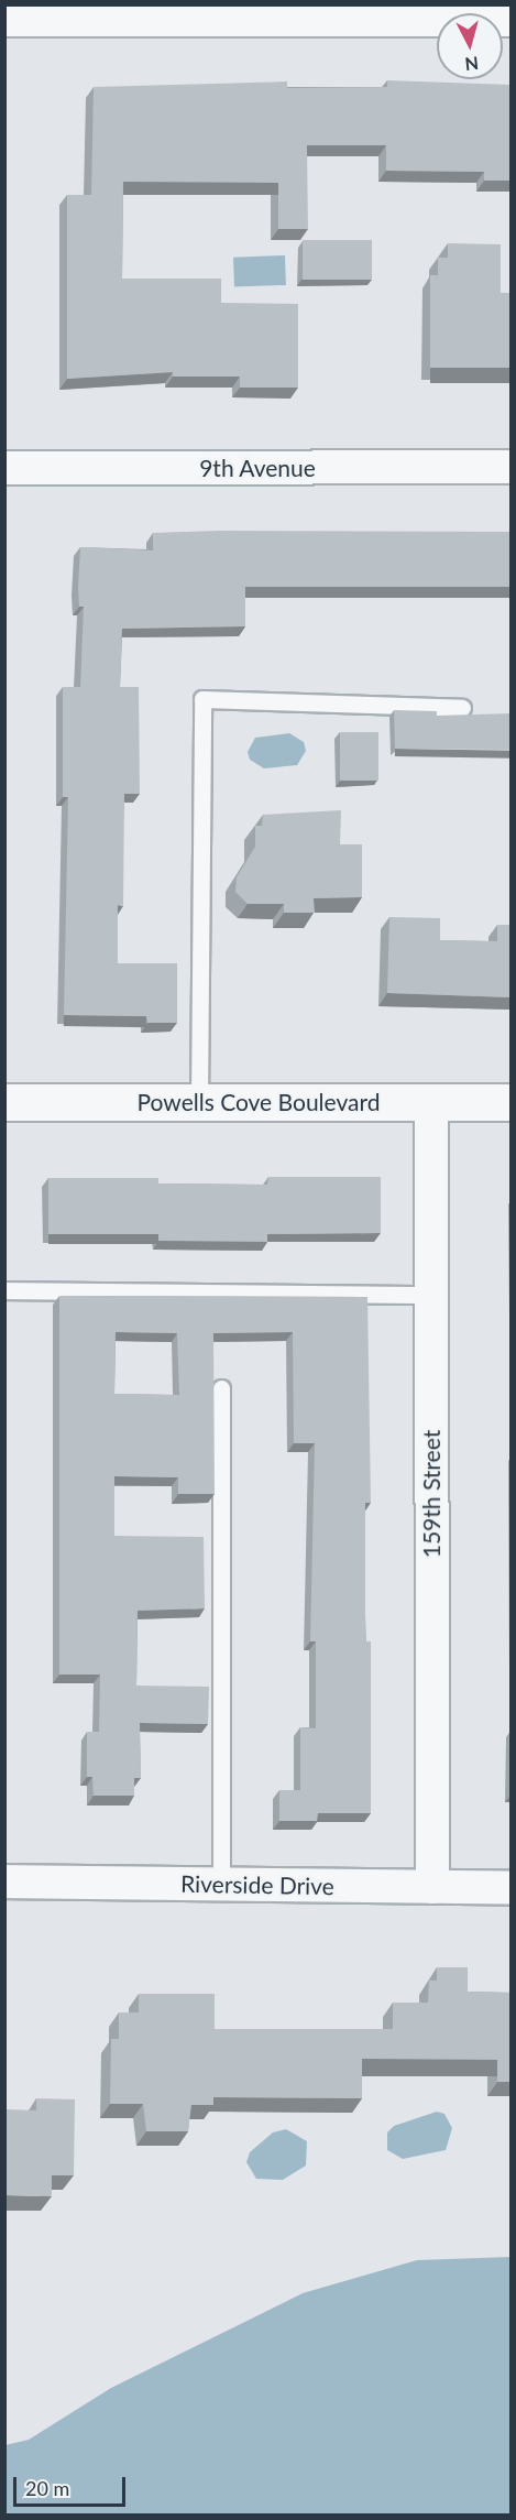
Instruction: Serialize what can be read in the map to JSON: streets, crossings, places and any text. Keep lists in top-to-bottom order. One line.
{"streets":{"street":["9th Avenue","Powells Cove Boulevard","159th Street","Riverside Drive"]},"crossings":[["Powells Cove Boulevard","159th Street"],["159th Street","Riverside Drive"]],"scale_bar":"20 m","north":"bottom"}
